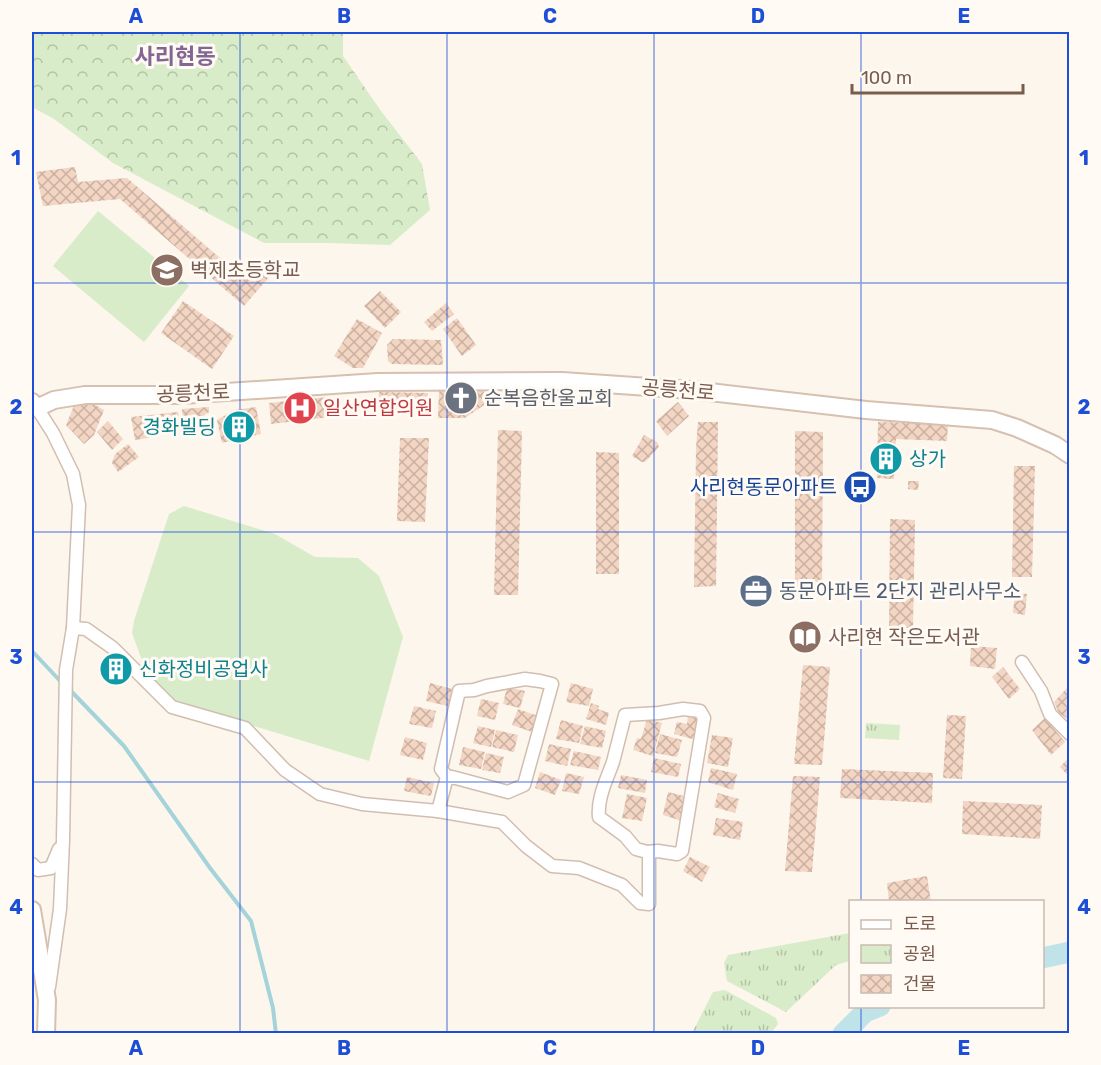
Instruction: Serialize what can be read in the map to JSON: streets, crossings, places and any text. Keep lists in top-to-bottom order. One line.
{"streets":{"street":["공릉천로"]},"districts":["사리현동"],"places":{"school or university":["벽제초등학교"],"church":["순복음한울교회"],"hospital":["일산연합의원"],"building":["경화빌딩","상가","신화정비공업사"],"bus stop":["사리현동문아파트"],"office":["동문아파트 2단지 관리사무소"],"library":["사리현 작은도서관"]},"legend":["도로","공원","건물"],"scale_bar":"100 m","grid":{"columns":["A","B","C","D","E"],"rows":["1","2","3","4"]}}
